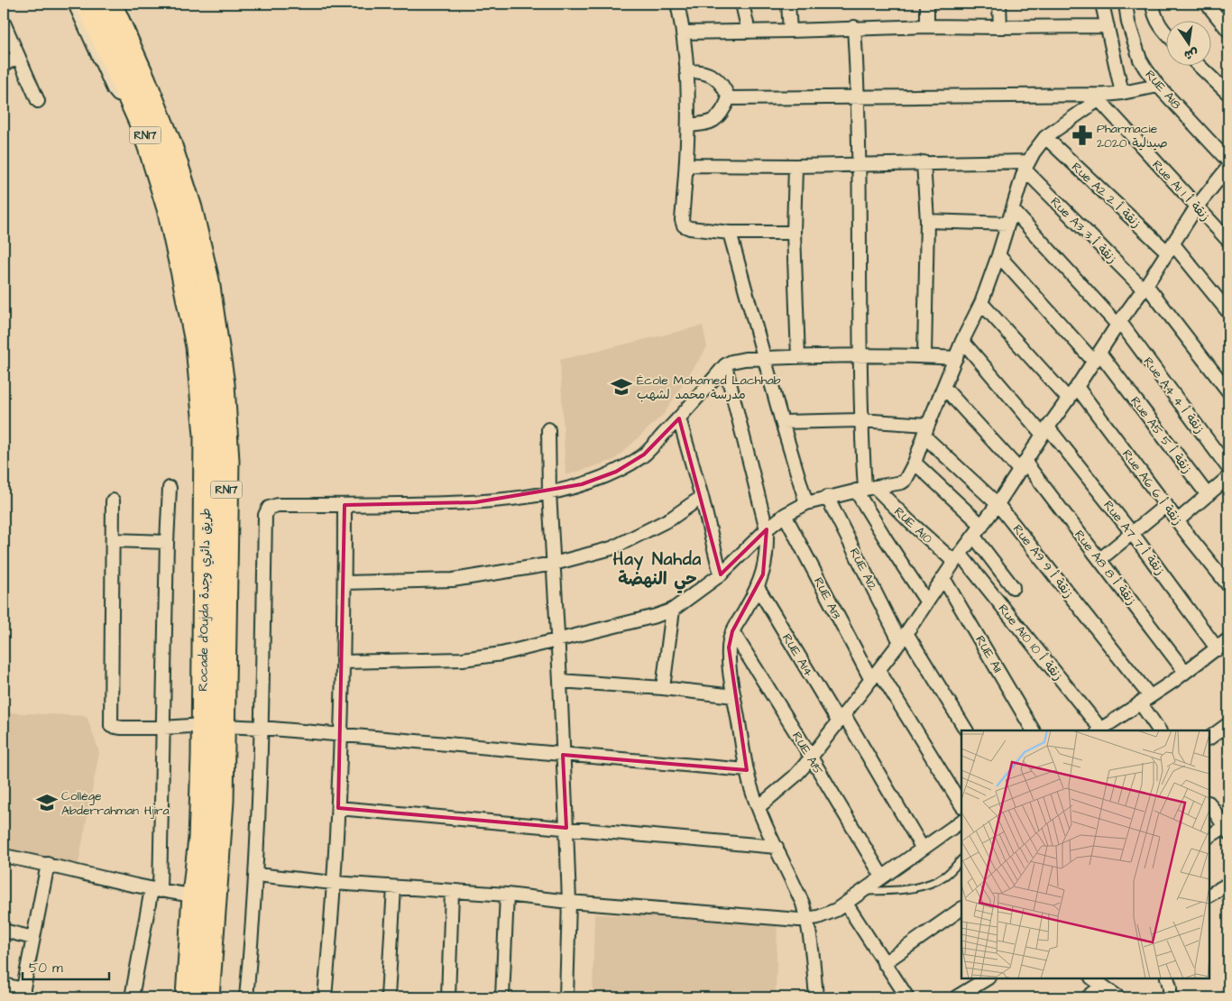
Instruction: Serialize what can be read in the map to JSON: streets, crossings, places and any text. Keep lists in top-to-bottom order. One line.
{"streets":{"highway":["RN17","Rocade d'Oujda طريق دائري وجدة"],"street":["RUE A18","Rue A1 زنقة أ 1","Rue A2 زنقة أ 2","Rue A3 زنقة أ 3","Rue A4 زنقة أ 4","Rue A5 زنقة أ 5","Rue A6 زنقة أ 6","RUE A10","Rue A7 زنقة أ 7","Rue A9 زنقة أ 9","Rue A8 زنقة أ 8","RUE A12","RUE A13","Rue A10 زنقة أ 10","RUE A11","RUE A14","RUE A15"]},"crossings":[["RUE A10","Rue A10 زنقة أ 10"]],"districts":["Hay Nahda حي النهضة"],"places":{"pharmacy":["Pharmacie 2020 صيدلية"],"school or university":["École Mohamed Lachhab مدرسة محمد لشهب","Collège Abderrahman Hjira"]},"scale_bar":"50 m","north":"bottom"}
